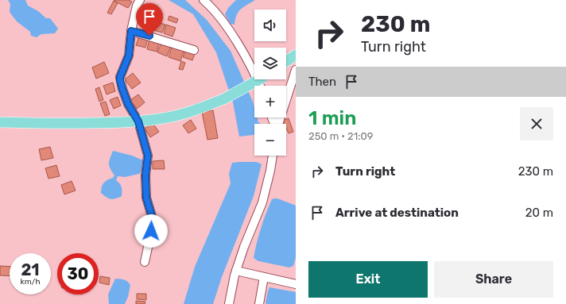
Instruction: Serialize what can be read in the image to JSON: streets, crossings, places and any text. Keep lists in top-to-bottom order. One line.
{"page":{"turn":["230 m","Turn right"],"map_buttons":["+","−"],"then":"Then","heading":["1 min","250 m · 21:09"],"list":[{"name":"Turn right","value":"230 m"},{"name":"Arrive at destination","value":"20 m"}],"speed":"21 km/h","limit":"30","buttons":["Exit","Share"]}}
